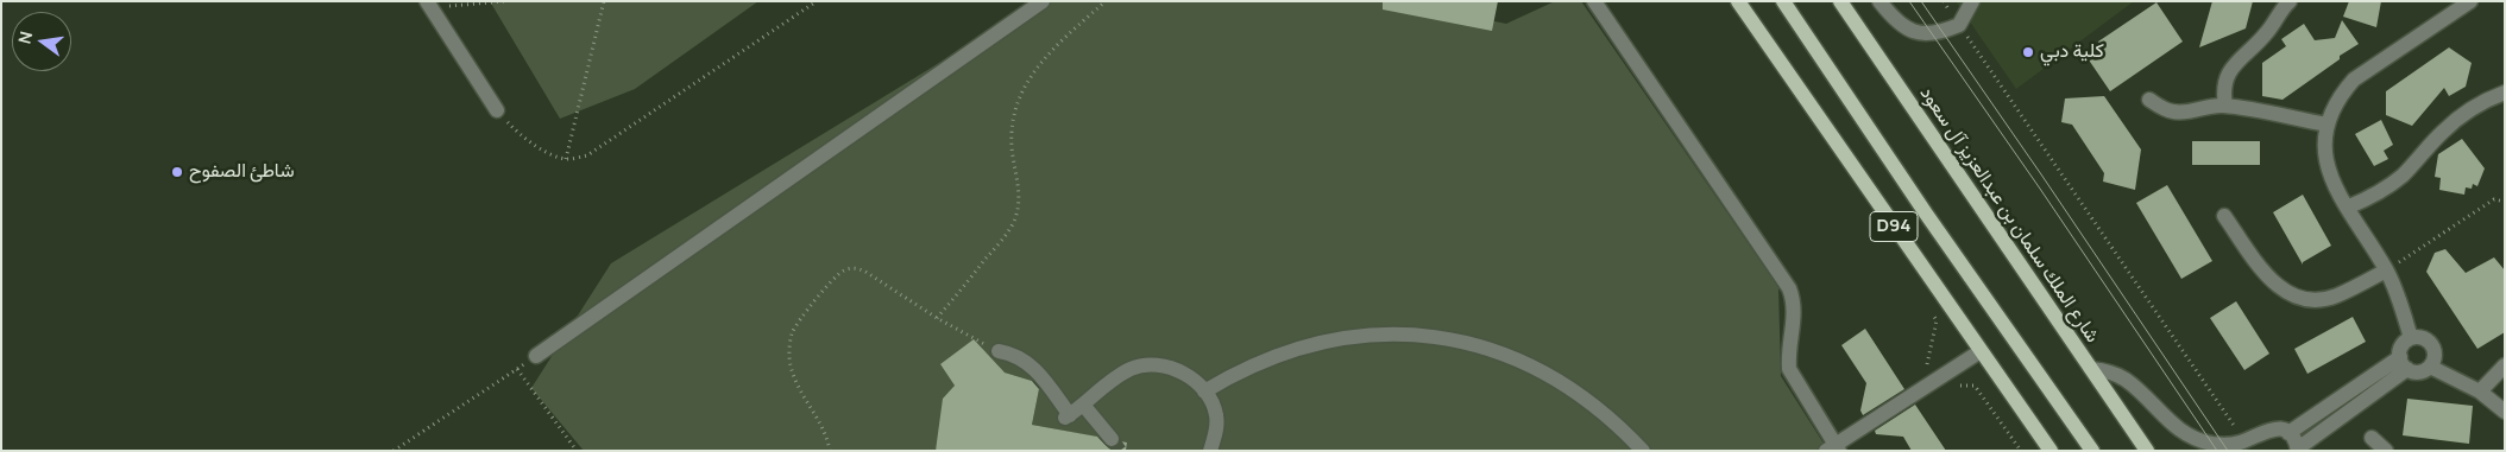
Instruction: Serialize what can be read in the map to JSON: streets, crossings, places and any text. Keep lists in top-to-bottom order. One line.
{"streets":{"main road":["شارع الملك سلمان بن عبدالعزيز آل سعود","D94"]},"places":["كلية دبي","شاطئ الصفوح"],"north":"left"}
